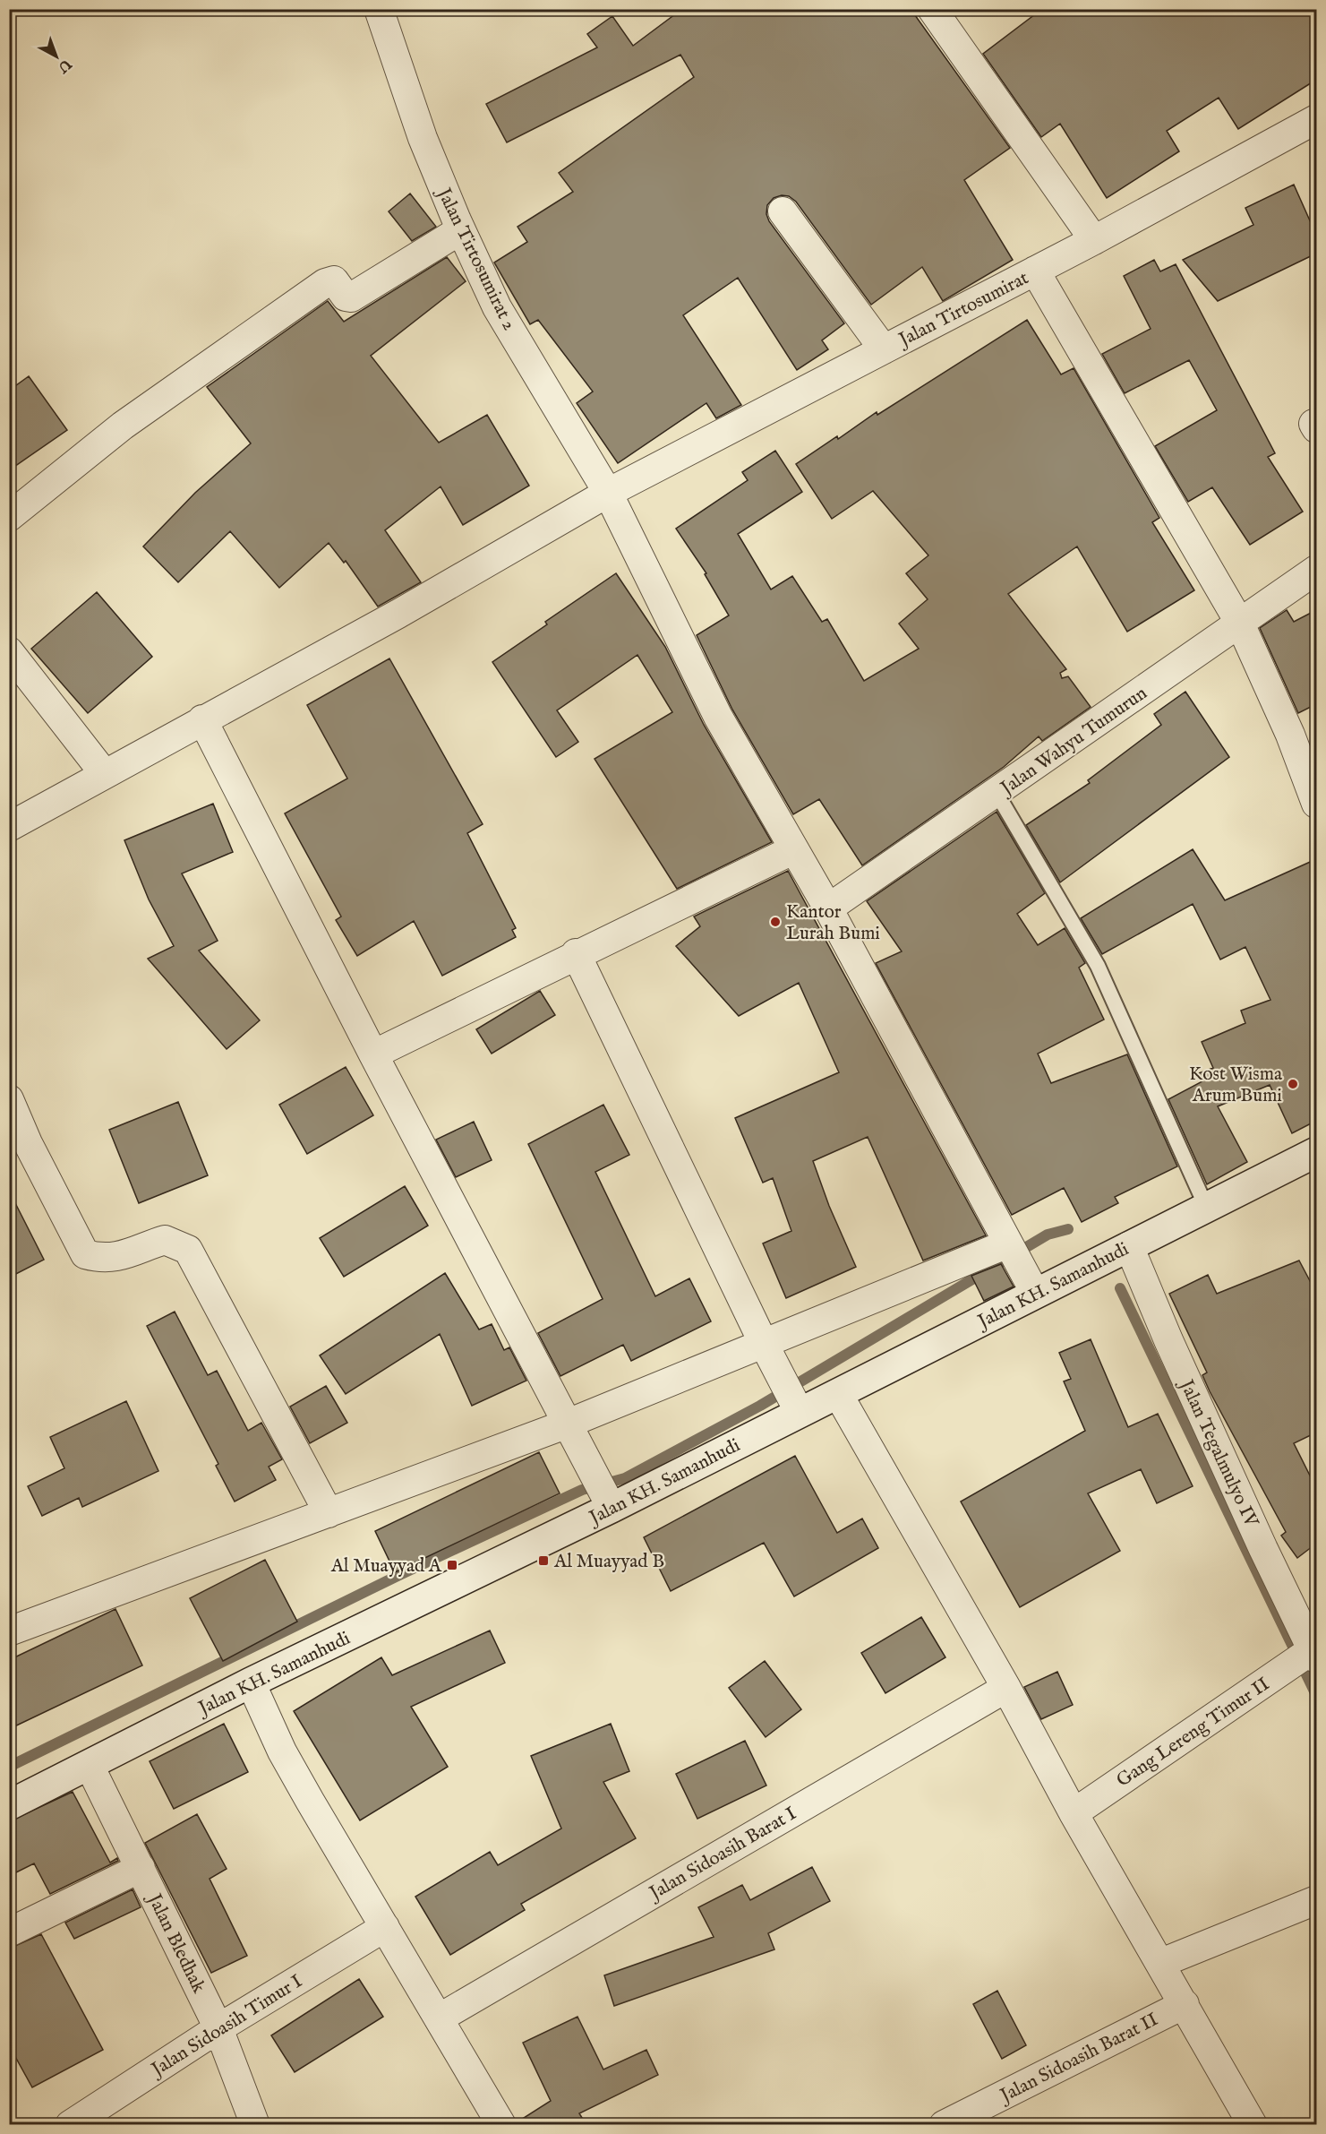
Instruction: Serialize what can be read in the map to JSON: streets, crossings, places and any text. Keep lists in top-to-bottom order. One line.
{"streets":{"main road":["Jalan KH. Samanhudi"],"street":["Jalan Tirtosumirat 2","Jalan Tirtosumirat","Jalan Wahyu Tumurun","Jalan Tegalmulyo IV","Gang Lereng Timur II","Jalan Sidoasih Barat I","Jalan Bledhak","Jalan Sidoasih Timur I","Jalan Sidoasih Barat II"]},"crossings":[["Jalan Tirtosumirat 2","Jalan Tirtosumirat"],["Jalan Tirtosumirat 2","Jalan Wahyu Tumurun"],["Jalan Tirtosumirat 2","Jalan KH. Samanhudi"],["Jalan KH. Samanhudi","Jalan Tegalmulyo IV"],["Jalan KH. Samanhudi","Jalan Bledhak"],["Jalan Tegalmulyo IV","Gang Lereng Timur II"],["Jalan Bledhak","Jalan Sidoasih Timur I"]],"places":{"other":["Kantor Lurah Bumi","Kost Wisma Arum Bumi"],"transit":["Al Muayyad B","Al Muayyad A"]},"north":"bottom right"}
